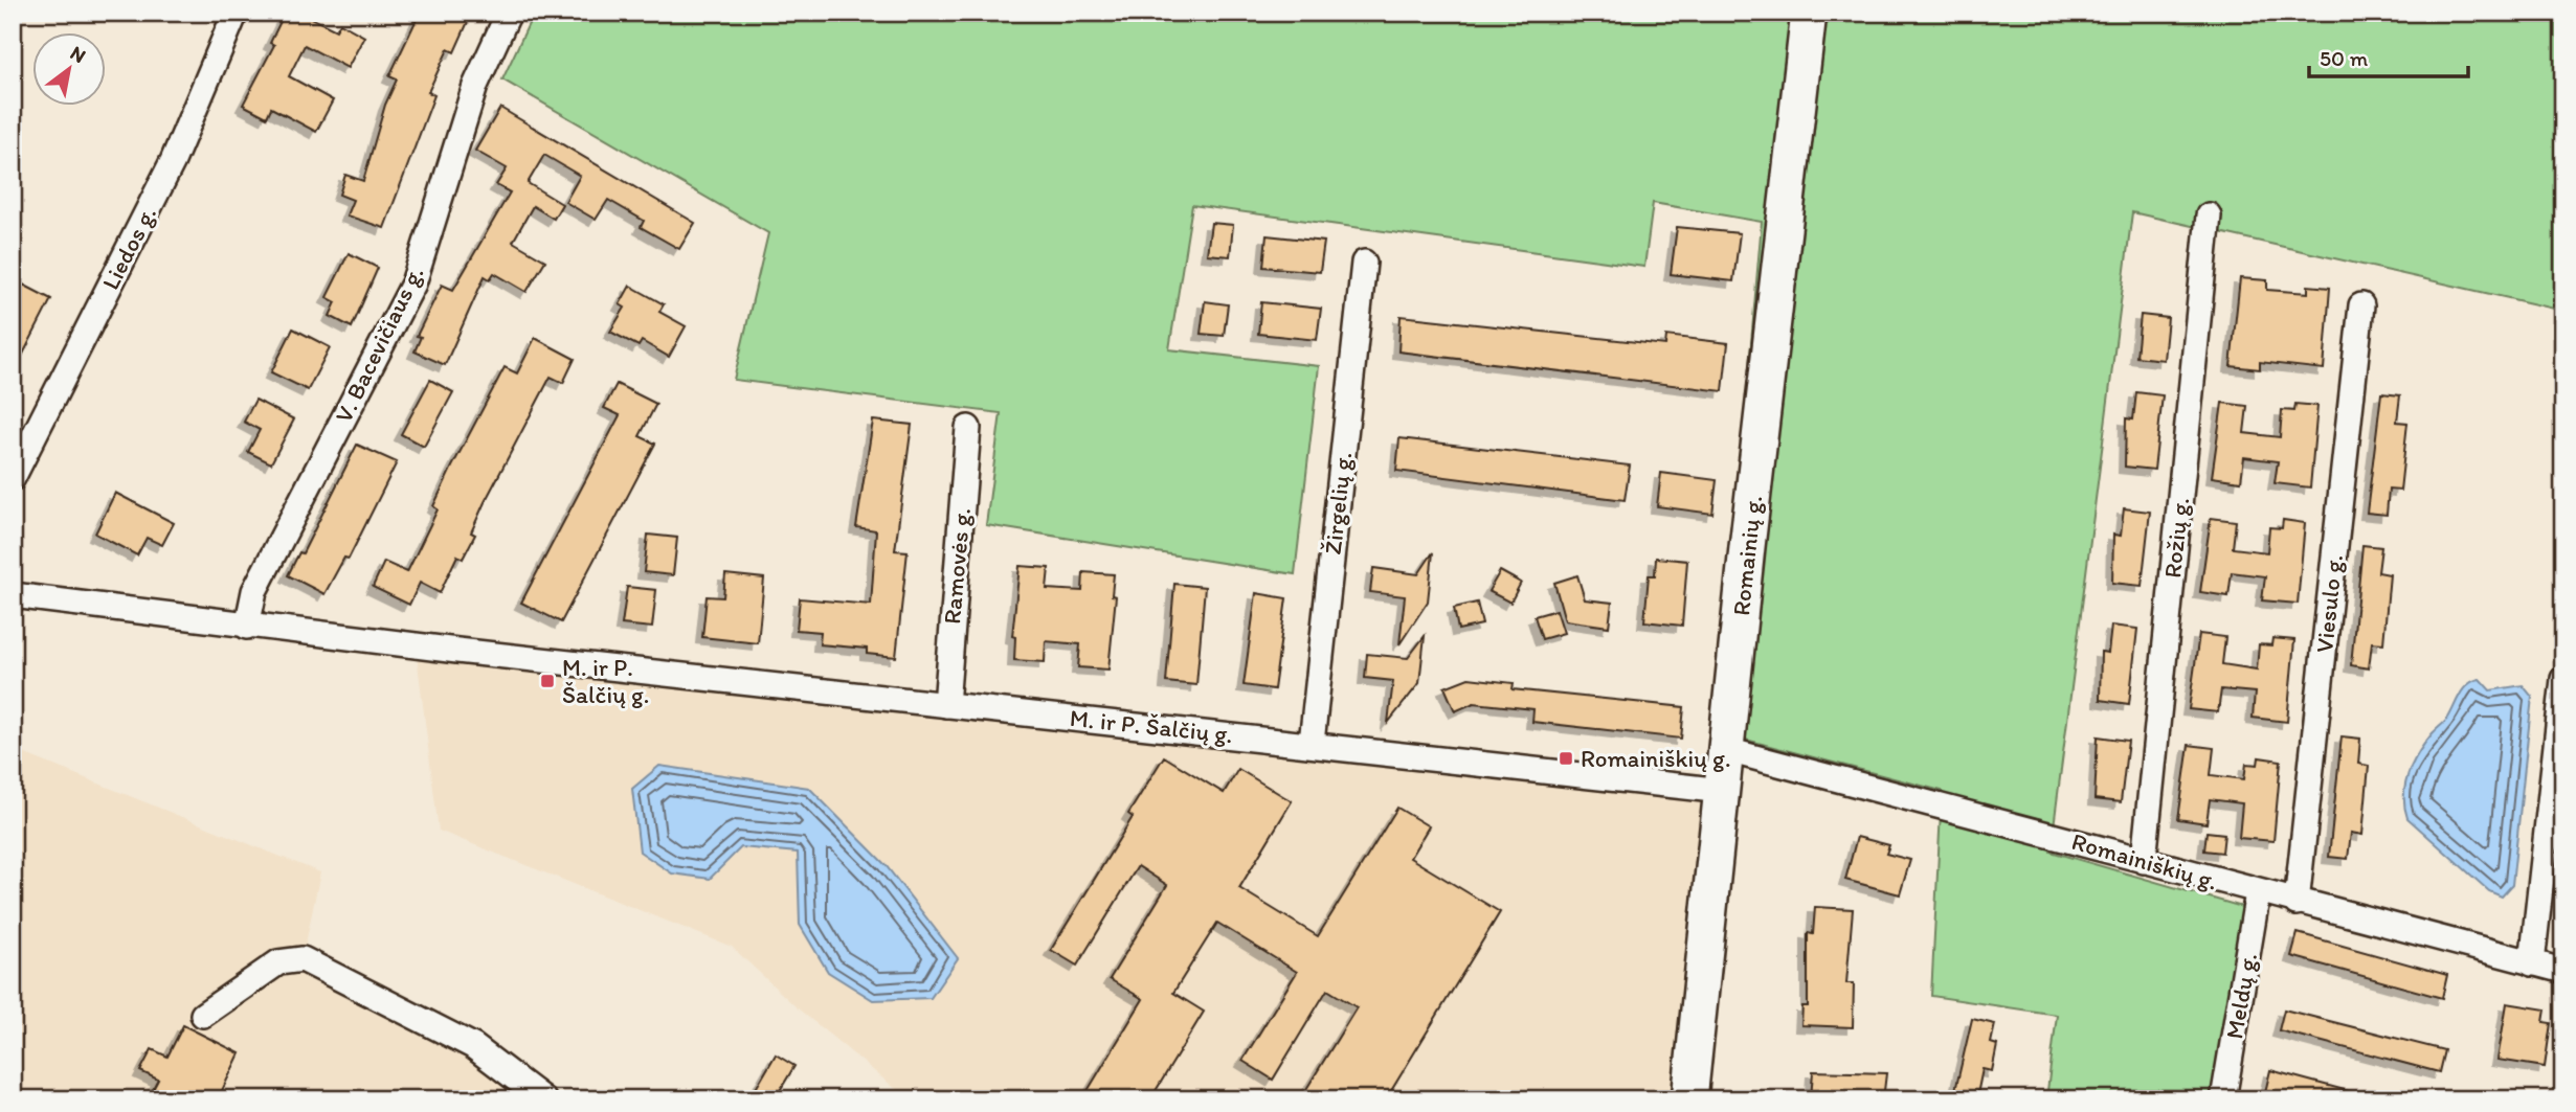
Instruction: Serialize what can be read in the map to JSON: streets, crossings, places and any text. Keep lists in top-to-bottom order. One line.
{"streets":{"main road":["Romainių g."],"street":["Liedos g.","V. Bacevičiaus g.","Žirgelių g.","Rožių g.","Ramovės g.","Viesulo g.","M. ir P. Šalčių g.","Romainiškių g.","Meldų g."]},"crossings":[["V. Bacevičiaus g.","M. ir P. Šalčių g."],["Žirgelių g.","M. ir P. Šalčių g."],["Rožių g.","Romainiškių g."],["Romainių g.","M. ir P. Šalčių g."],["Romainių g.","Romainiškių g."],["Ramovės g.","M. ir P. Šalčių g."],["Viesulo g.","Romainiškių g."],["Romainiškių g.","Meldų g."]],"places":{"transit":["M. ir P. Šalčių g.","Romainiškių g."]},"scale_bar":"50 m","north":"top right"}
